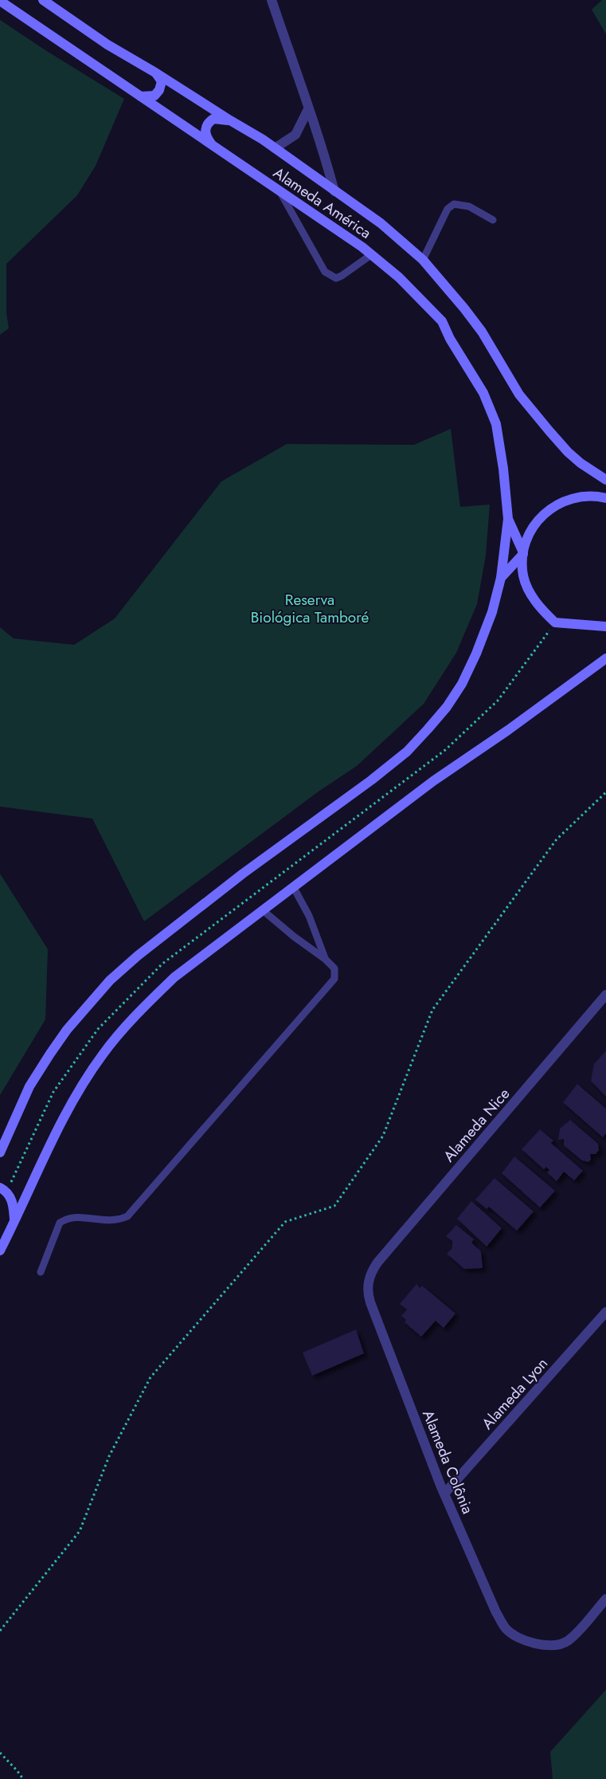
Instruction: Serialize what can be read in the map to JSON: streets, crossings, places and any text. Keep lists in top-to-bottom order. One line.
{"streets":{"main road":["Alameda América"],"street":["Alameda Nice","Alameda Lyon","Alameda Colônia"]},"crossings":[["Alameda Nice","Alameda Colônia"],["Alameda Lyon","Alameda Colônia"]],"parks":["Reserva Biológica Tamboré"]}
